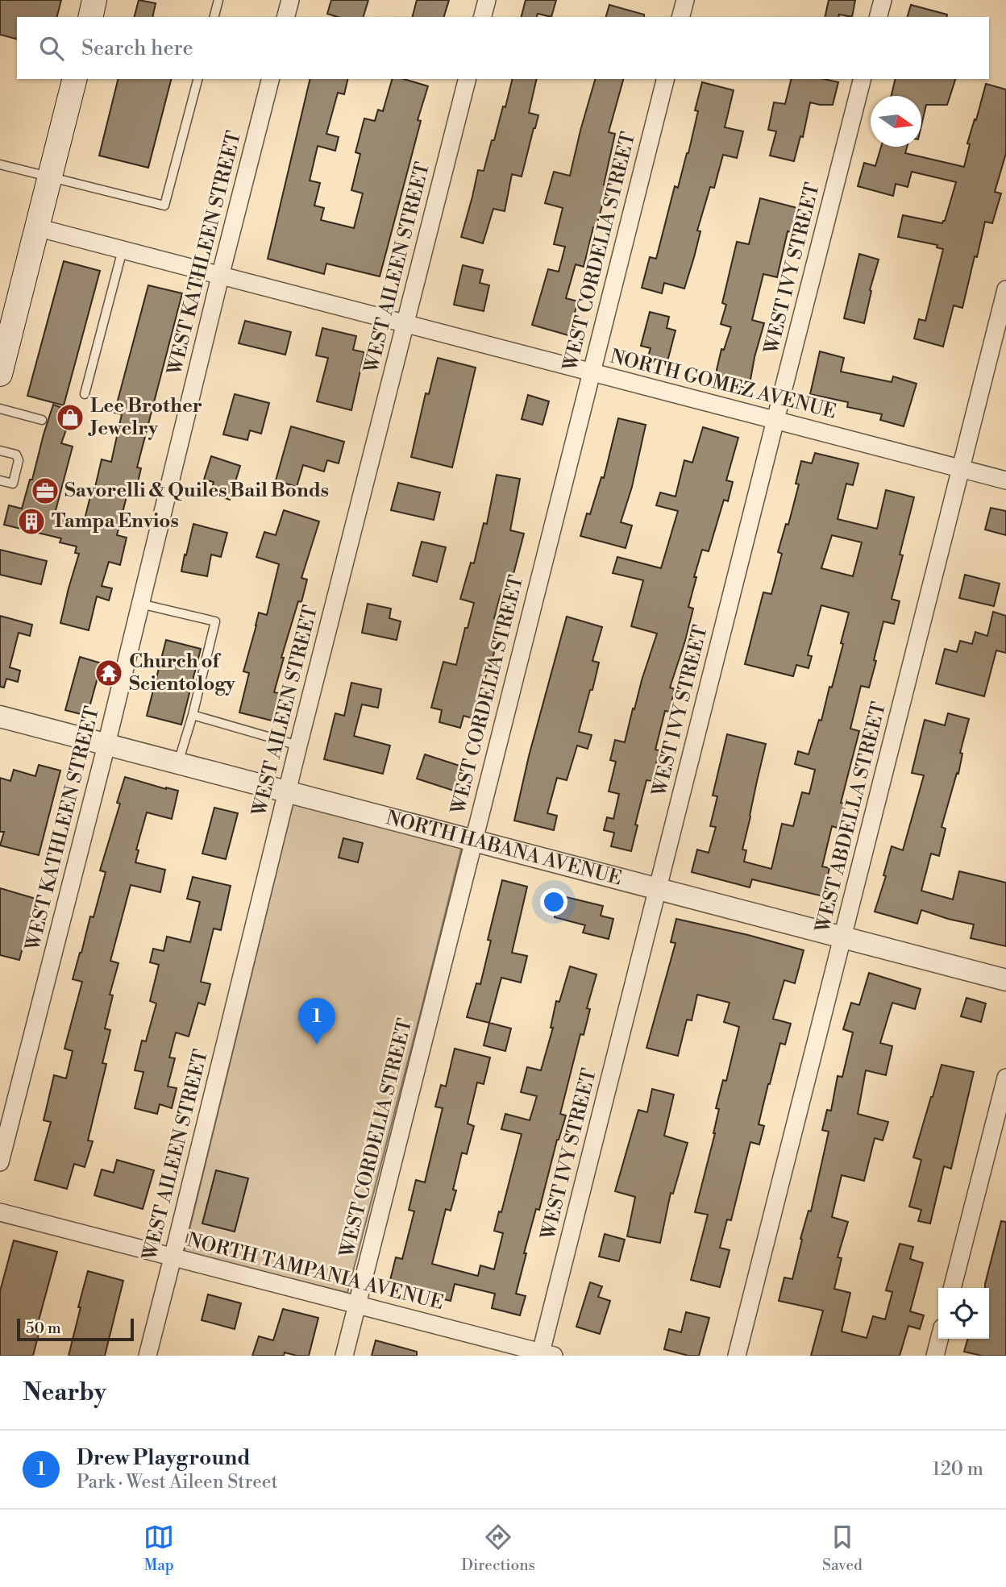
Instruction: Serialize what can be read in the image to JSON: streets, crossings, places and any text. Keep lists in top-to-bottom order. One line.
{"streets":{"street":["WEST CORDELIA STREET","WEST KATHLEEN STREET","WEST AILEEN STREET","WEST IVY STREET","NORTH GOMEZ AVENUE","WEST ABDELLA STREET","NORTH HABANA AVENUE","NORTH TAMPANIA AVENUE"]},"crossings":[["WEST CORDELIA STREET","NORTH GOMEZ AVENUE"],["WEST CORDELIA STREET","NORTH HABANA AVENUE"],["WEST CORDELIA STREET","NORTH TAMPANIA AVENUE"],["WEST KATHLEEN STREET","NORTH GOMEZ AVENUE"],["WEST KATHLEEN STREET","NORTH HABANA AVENUE"],["WEST AILEEN STREET","NORTH GOMEZ AVENUE"],["WEST AILEEN STREET","NORTH HABANA AVENUE"],["WEST AILEEN STREET","NORTH TAMPANIA AVENUE"],["WEST IVY STREET","NORTH GOMEZ AVENUE"],["WEST IVY STREET","NORTH HABANA AVENUE"],["WEST IVY STREET","NORTH TAMPANIA AVENUE"],["NORTH GOMEZ AVENUE","WEST ABDELLA STREET"],["WEST ABDELLA STREET","NORTH HABANA AVENUE"]],"places":{"shop":["Lee Brother Jewelry"],"office":["Savorelli & Quiles Bail Bonds"],"building":["Tampa Envios"],"temple":["Church of Scientology"]},"scale_bar":"50 m","north":"right","page":{"search":"Search here","pins":"1","scale":"50 m","heading":"Nearby","list":[{"mark":"1","name":"Drew Playground","note":"Park · West Aileen Street","value":"120 m"}],"nav":["Map","Directions","Saved"]}}
